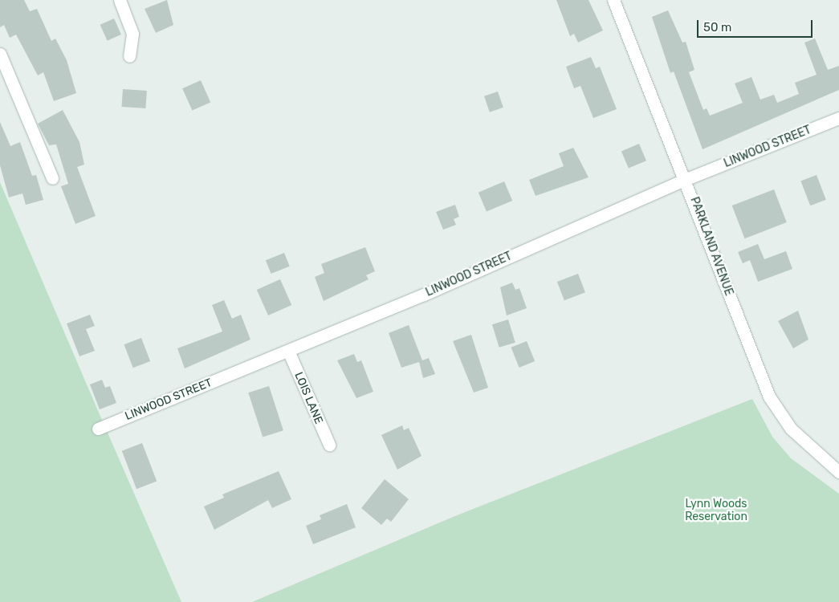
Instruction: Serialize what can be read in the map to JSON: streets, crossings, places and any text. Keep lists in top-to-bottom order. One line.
{"streets":{"street":["LINWOOD STREET","PARKLAND AVENUE","LOIS LANE"]},"crossings":[["LINWOOD STREET","PARKLAND AVENUE"],["LINWOOD STREET","LOIS LANE"]],"parks":["Lynn Woods Reservation"],"scale_bar":"50 m"}
